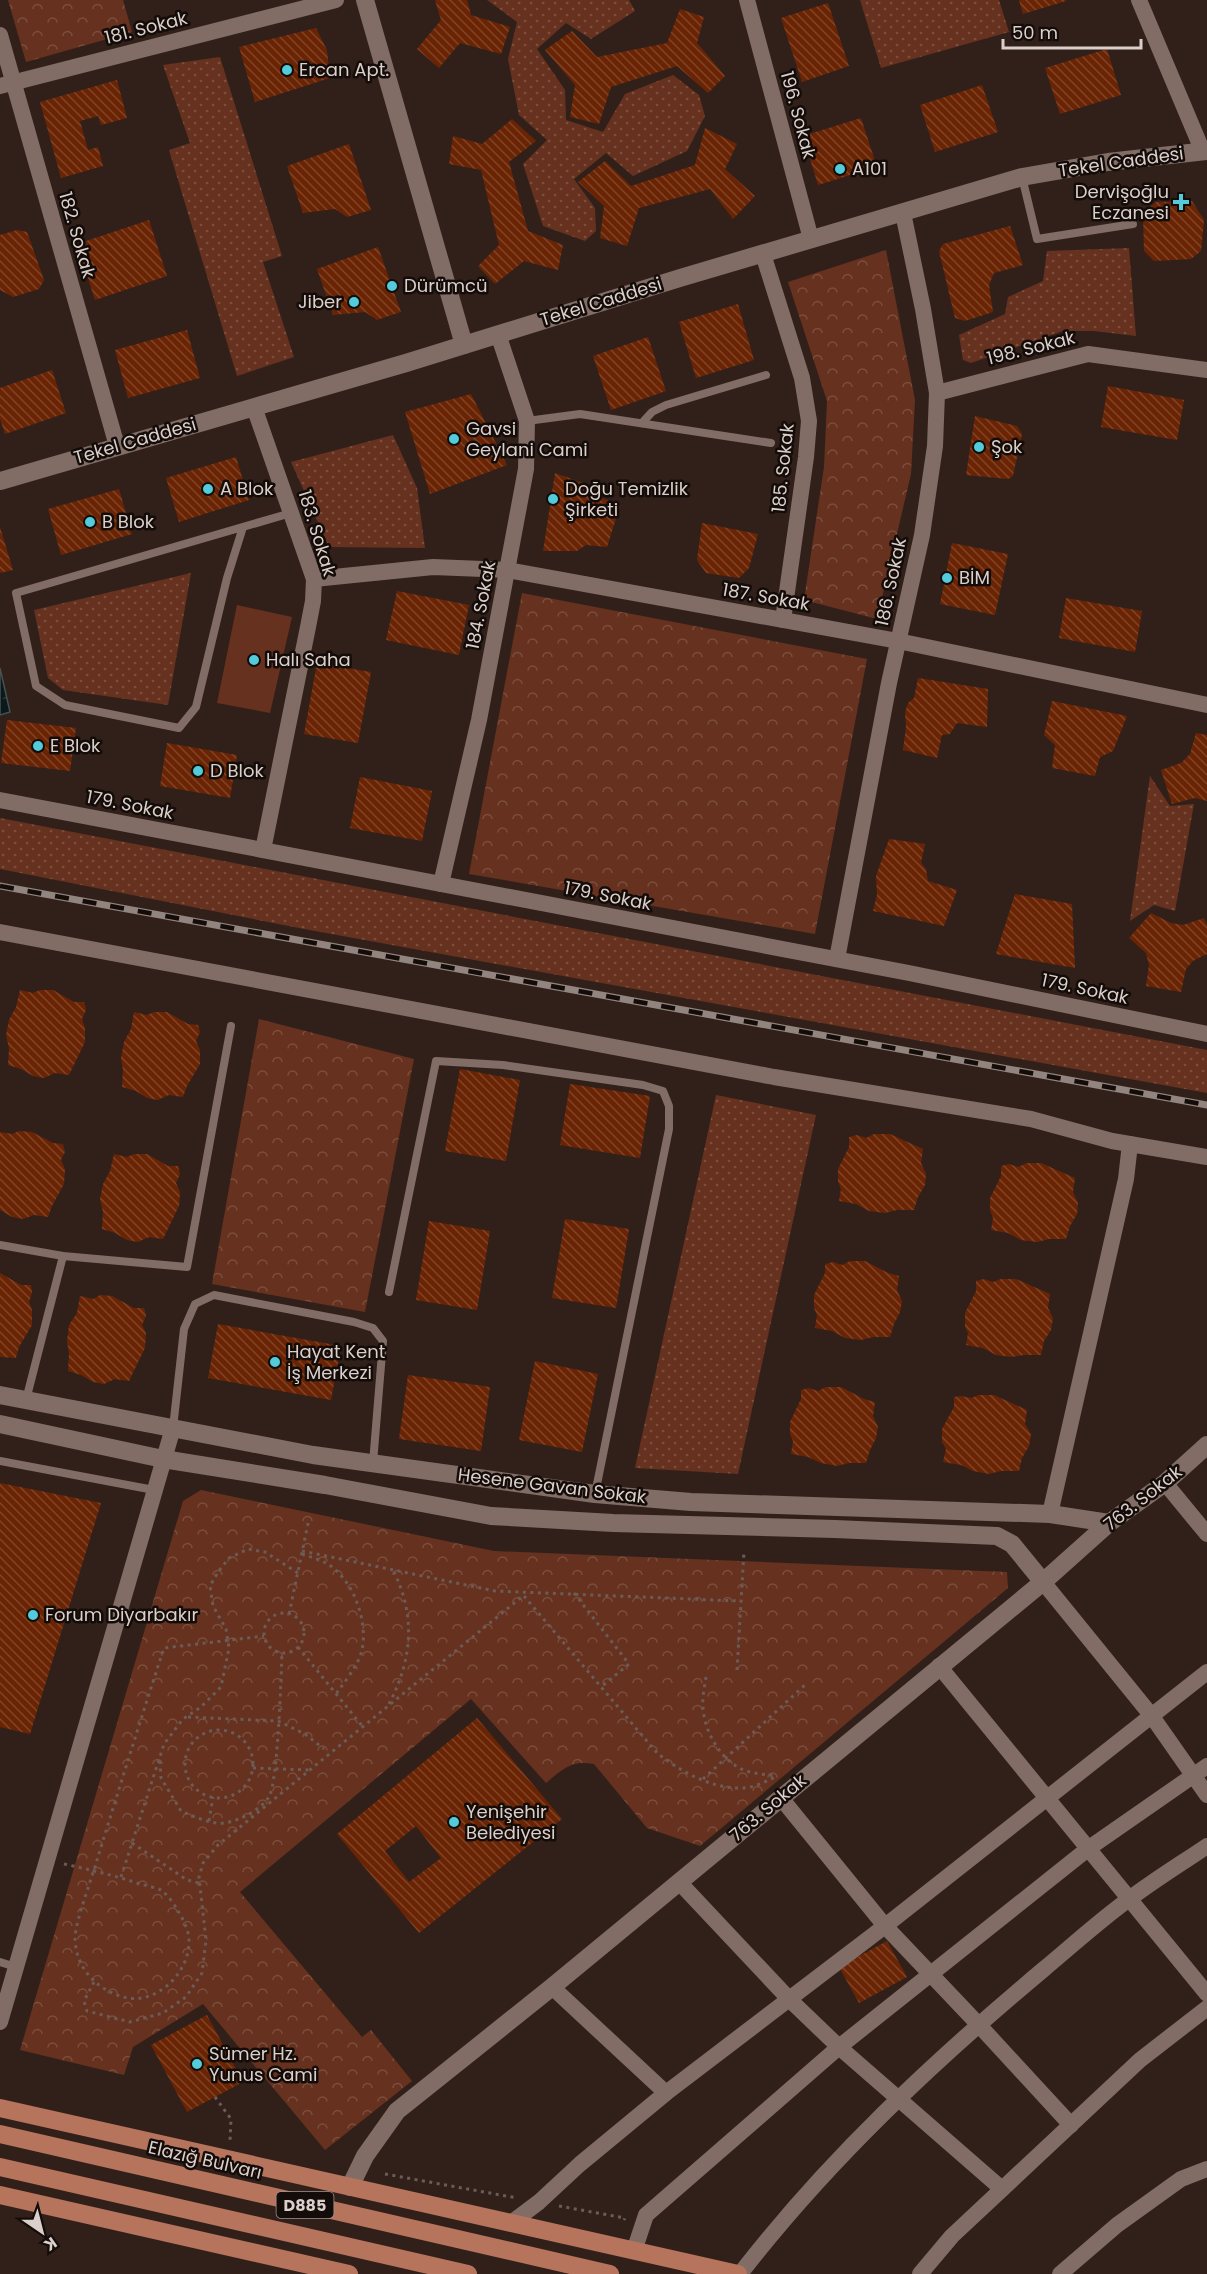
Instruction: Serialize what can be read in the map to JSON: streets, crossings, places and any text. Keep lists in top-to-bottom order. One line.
{"streets":{"highway":["Elazığ Bulvarı","D885"],"street":["181. Sokak","196. Sokak","Tekel Caddesi","182. Sokak","198. Sokak","185. Sokak","183. Sokak","186. Sokak","187. Sokak","184. Sokak","179. Sokak","Hesene Gavan Sokak","763. Sokak"]},"crossings":[["181. Sokak","182. Sokak"],["196. Sokak","Tekel Caddesi"],["Tekel Caddesi","182. Sokak"],["Tekel Caddesi","185. Sokak"],["Tekel Caddesi","183. Sokak"],["Tekel Caddesi","186. Sokak"],["Tekel Caddesi","184. Sokak"],["198. Sokak","186. Sokak"],["185. Sokak","187. Sokak"],["183. Sokak","187. Sokak"],["183. Sokak","179. Sokak"],["186. Sokak","187. Sokak"],["186. Sokak","179. Sokak"],["187. Sokak","184. Sokak"],["184. Sokak","179. Sokak"],["Hesene Gavan Sokak","763. Sokak"]],"places":{"other":["Ercan Apt.","A101","Dürümcü","Jiber","Gavsi Geylani Cami","Şok","A Blok","Doğu Temizlik Şirketi","B Blok","BİM","Halı Saha","E Blok","D Blok","Hayat Kent İş Merkezi","Forum Diyarbakır","Yenişehir Belediyesi","Sümer Hz. Yunus Cami"],"health":["Dervişoğlu Eczanesi"]},"scale_bar":"50 m","north":"bottom right"}
